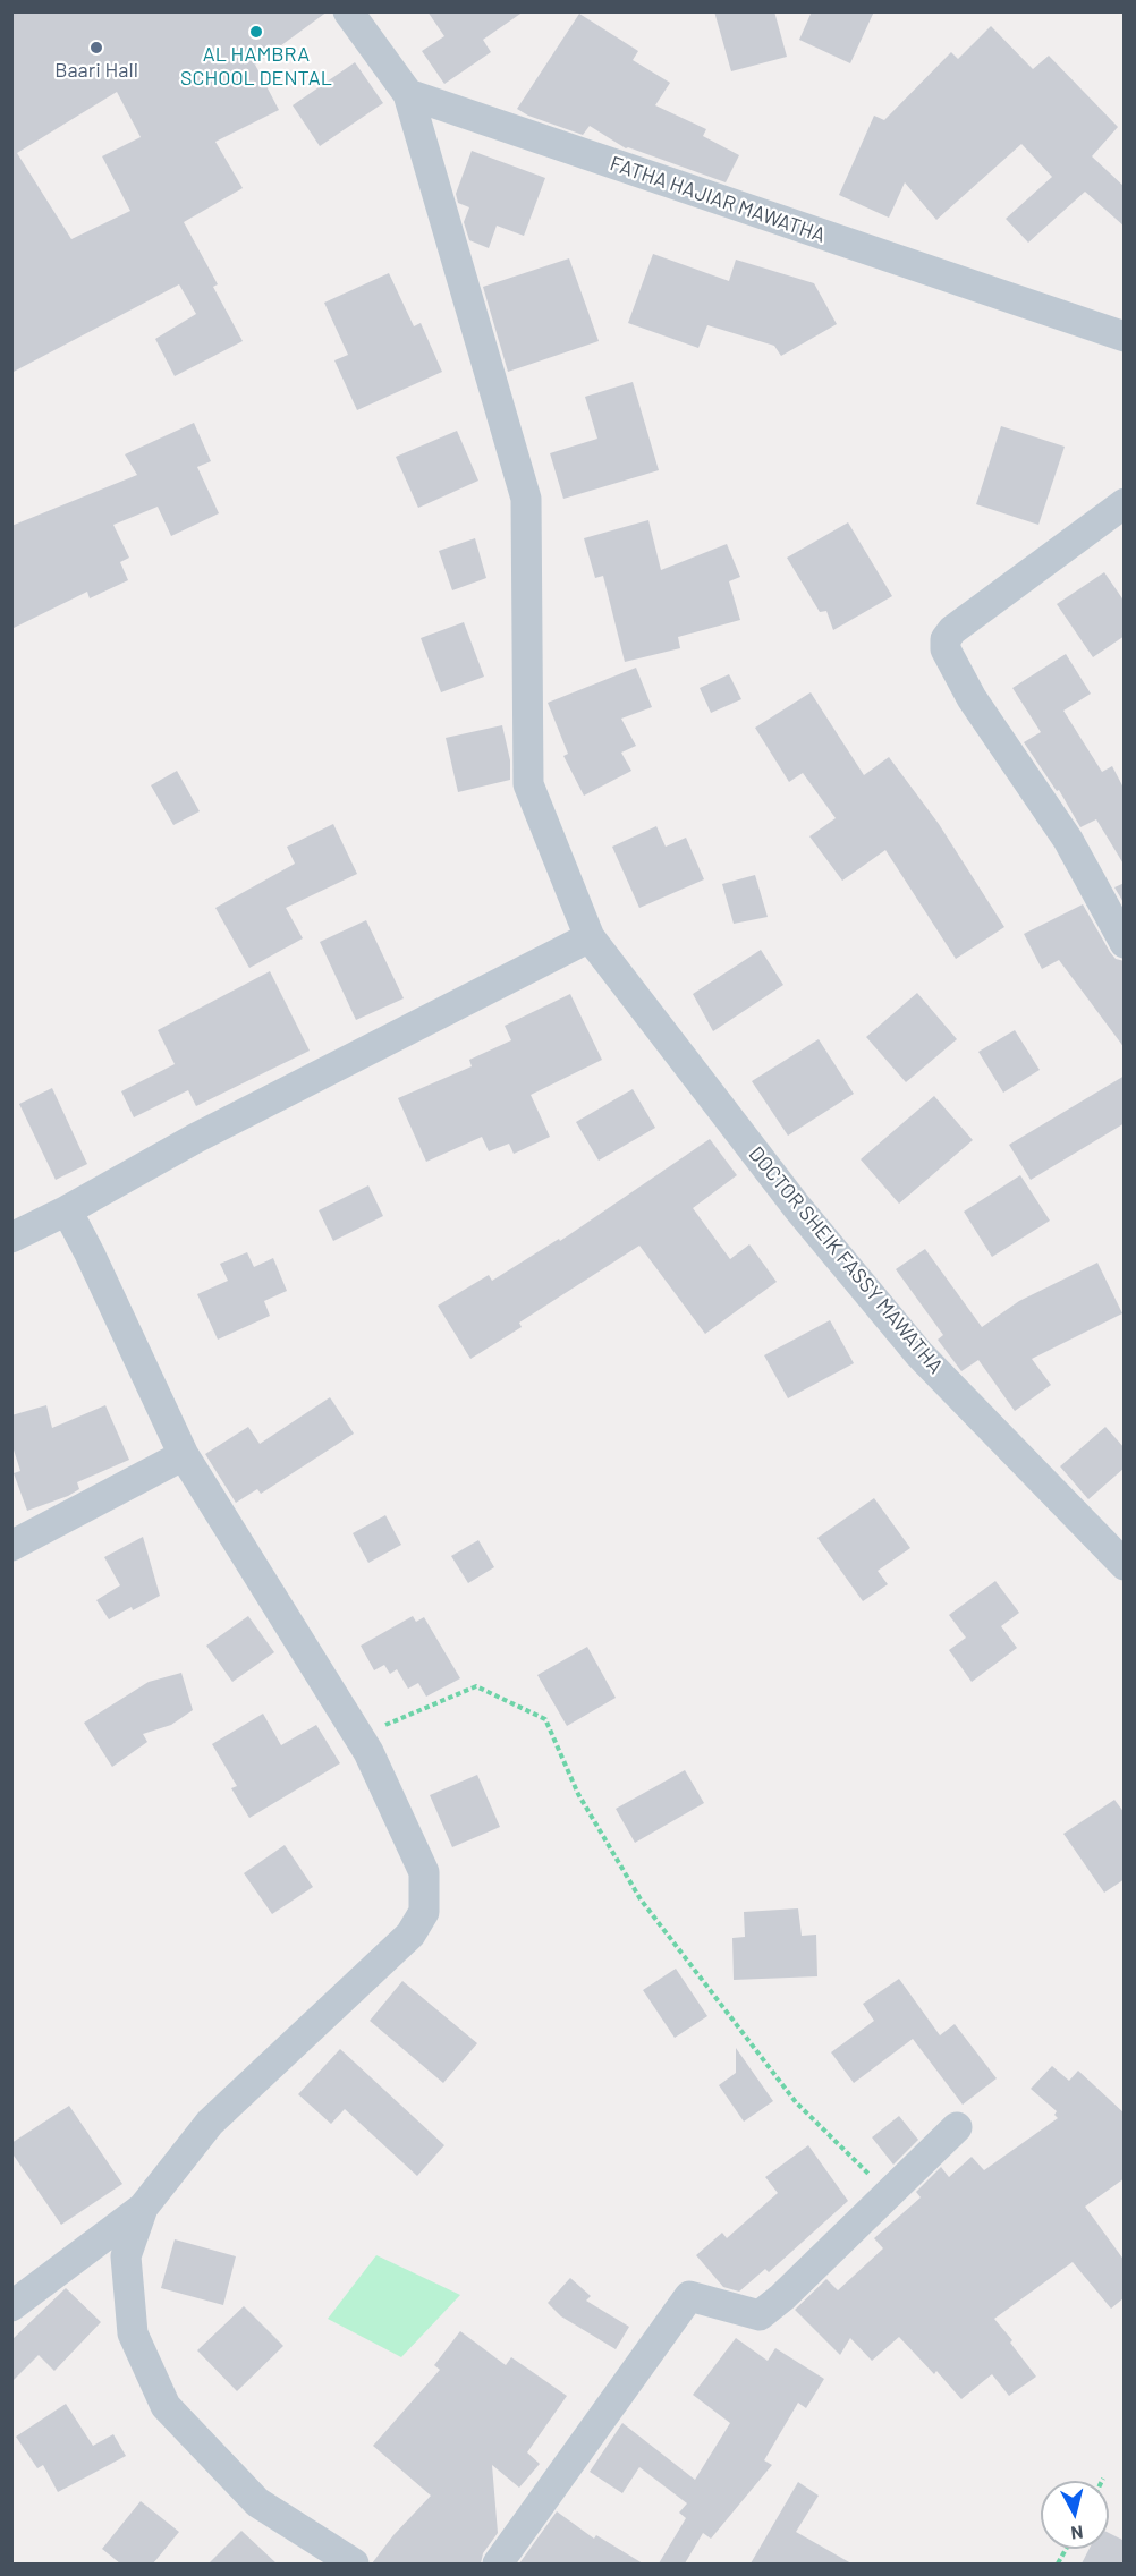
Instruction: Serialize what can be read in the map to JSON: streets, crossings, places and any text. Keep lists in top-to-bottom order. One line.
{"streets":{"street":["FATHA HAJIAR MAWATHA","DOCTOR SHEIK FASSY MAWATHA"]},"crossings":[["FATHA HAJIAR MAWATHA","DOCTOR SHEIK FASSY MAWATHA"]],"places":["AL HAMBRA SCHOOL DENTAL","Baari Hall"],"north":"bottom"}
